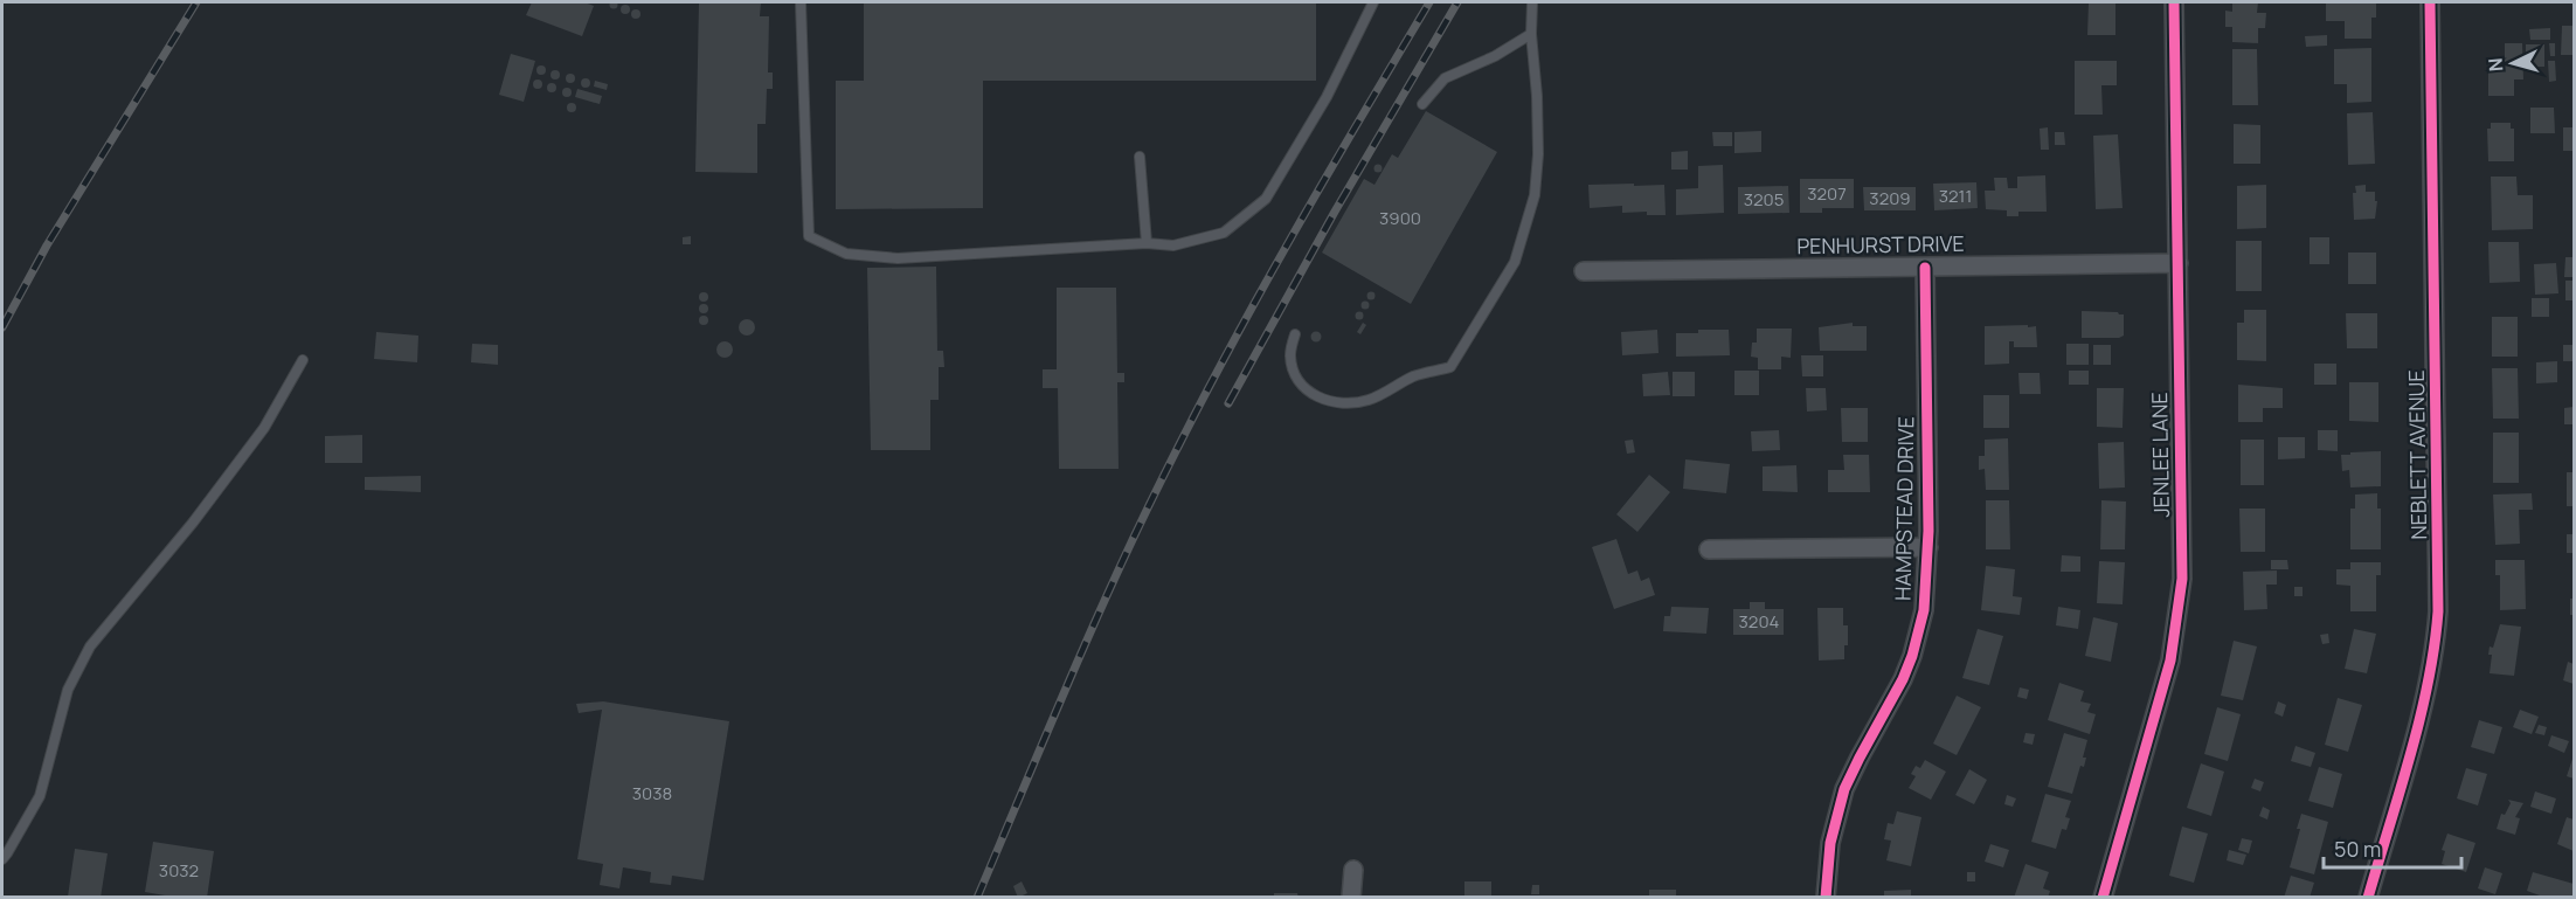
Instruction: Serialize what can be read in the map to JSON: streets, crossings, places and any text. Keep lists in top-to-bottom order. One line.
{"streets":{"street":["PENHURST DRIVE","JENLEE LANE","NEBLETT AVENUE","HAMPSTEAD DRIVE"]},"crossings":[["PENHURST DRIVE","JENLEE LANE"],["PENHURST DRIVE","HAMPSTEAD DRIVE"]],"house_numbers":["3207","3211","3209","3205","3900","3204","3038","3032"],"scale_bar":"50 m","north":"left"}
